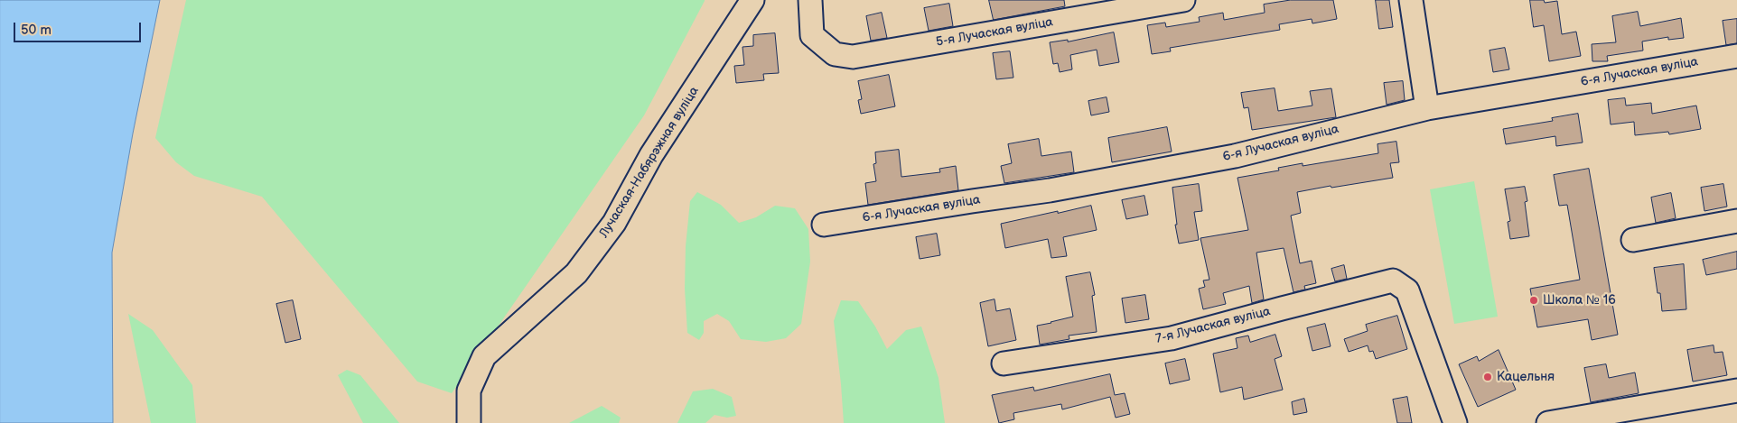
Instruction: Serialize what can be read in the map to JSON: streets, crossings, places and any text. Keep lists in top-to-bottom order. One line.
{"streets":{"street":["5-я Лучаская вуліца","6-я Лучаская вуліца","Лучаская-Набярэжная вуліца","7-я Лучаская вуліца"]},"places":["Школа № 16","Кацельня"],"scale_bar":"50 m"}
